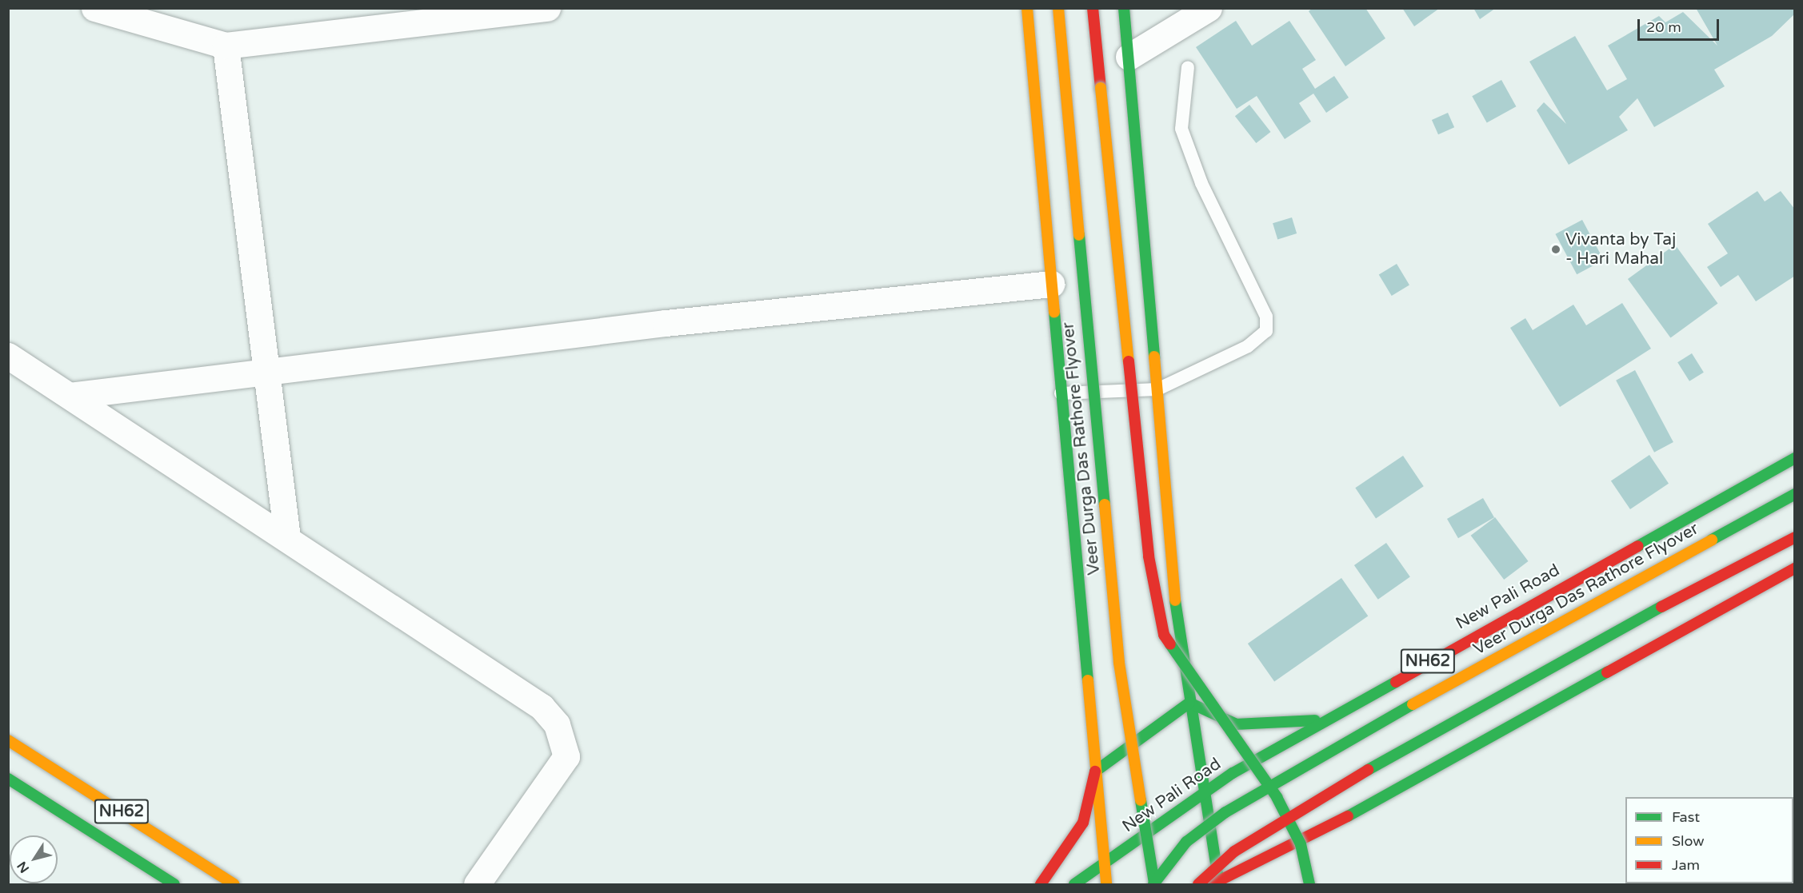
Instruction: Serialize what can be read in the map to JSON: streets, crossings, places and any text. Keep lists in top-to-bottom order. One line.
{"streets":{"main road":["Veer Durga Das Rathore Flyover","New Pali Road","NH62"]},"places":["Vivanta by Taj - Hari Mahal"],"legend":["Fast","Slow","Jam"],"scale_bar":"20 m","north":"bottom left"}
